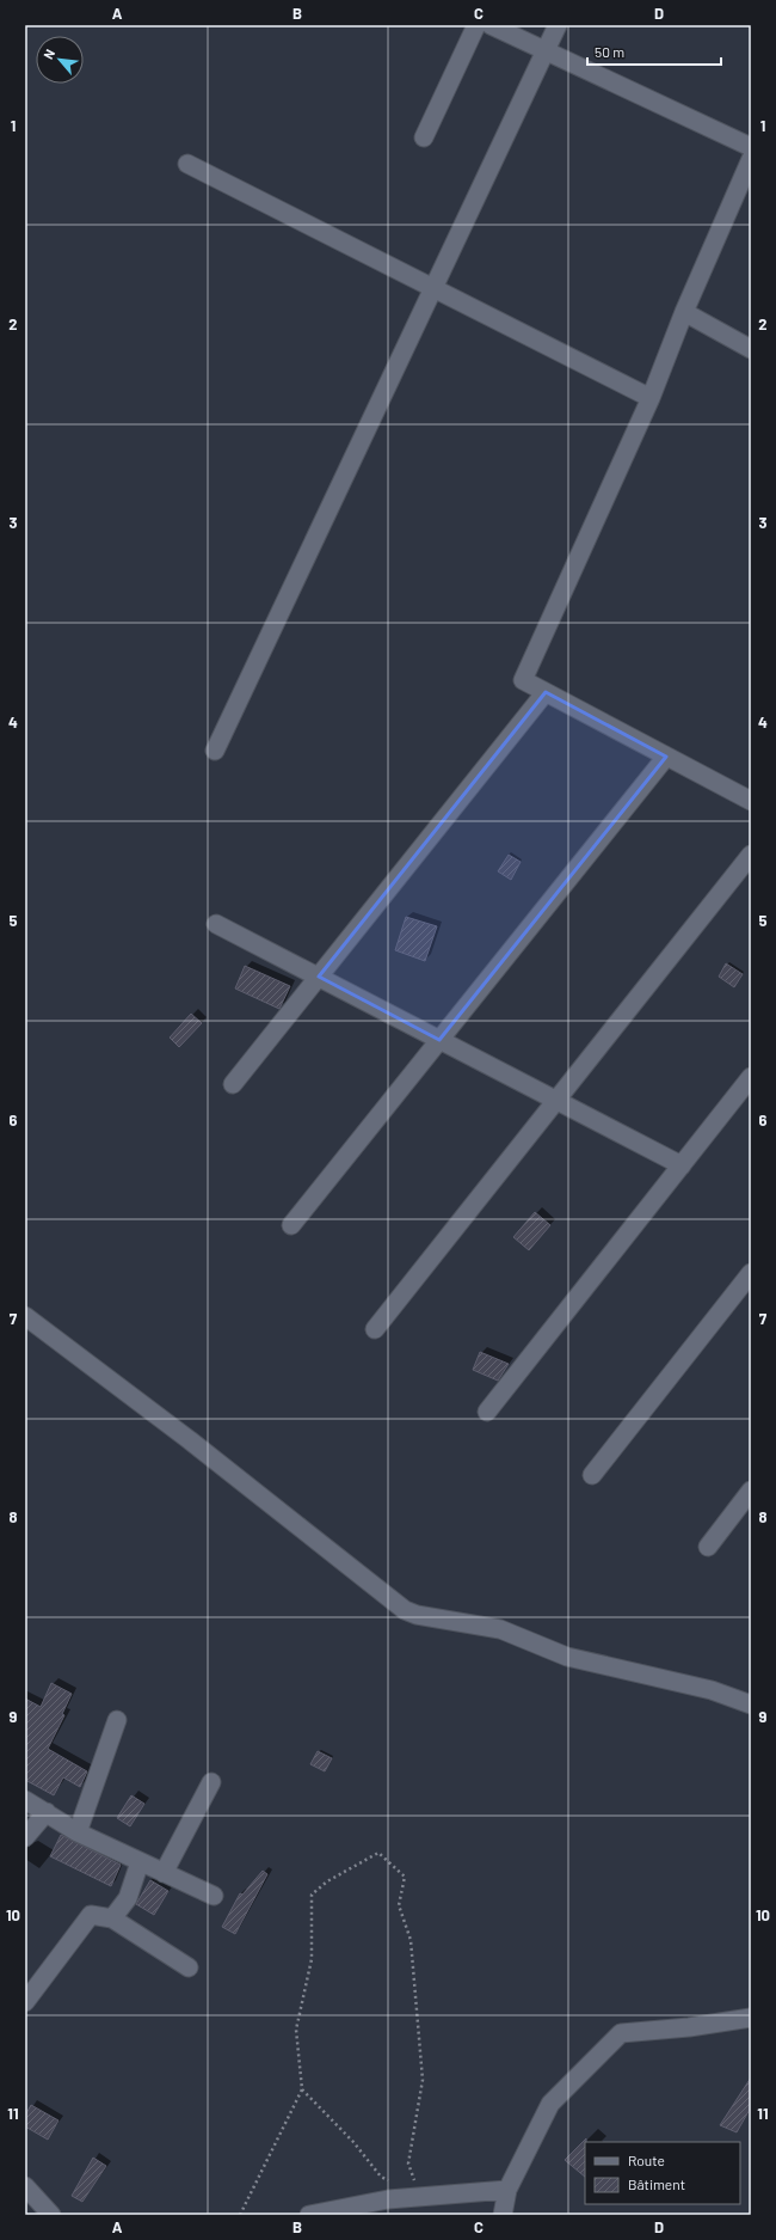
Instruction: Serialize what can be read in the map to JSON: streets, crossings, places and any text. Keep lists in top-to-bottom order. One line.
{"legend":["Route","Bâtiment"],"scale_bar":"50 m","north":"top left","grid":{"columns":["A","B","C","D"],"rows":["1","2","3","4","5","6","7","8","9","10","11"]}}
